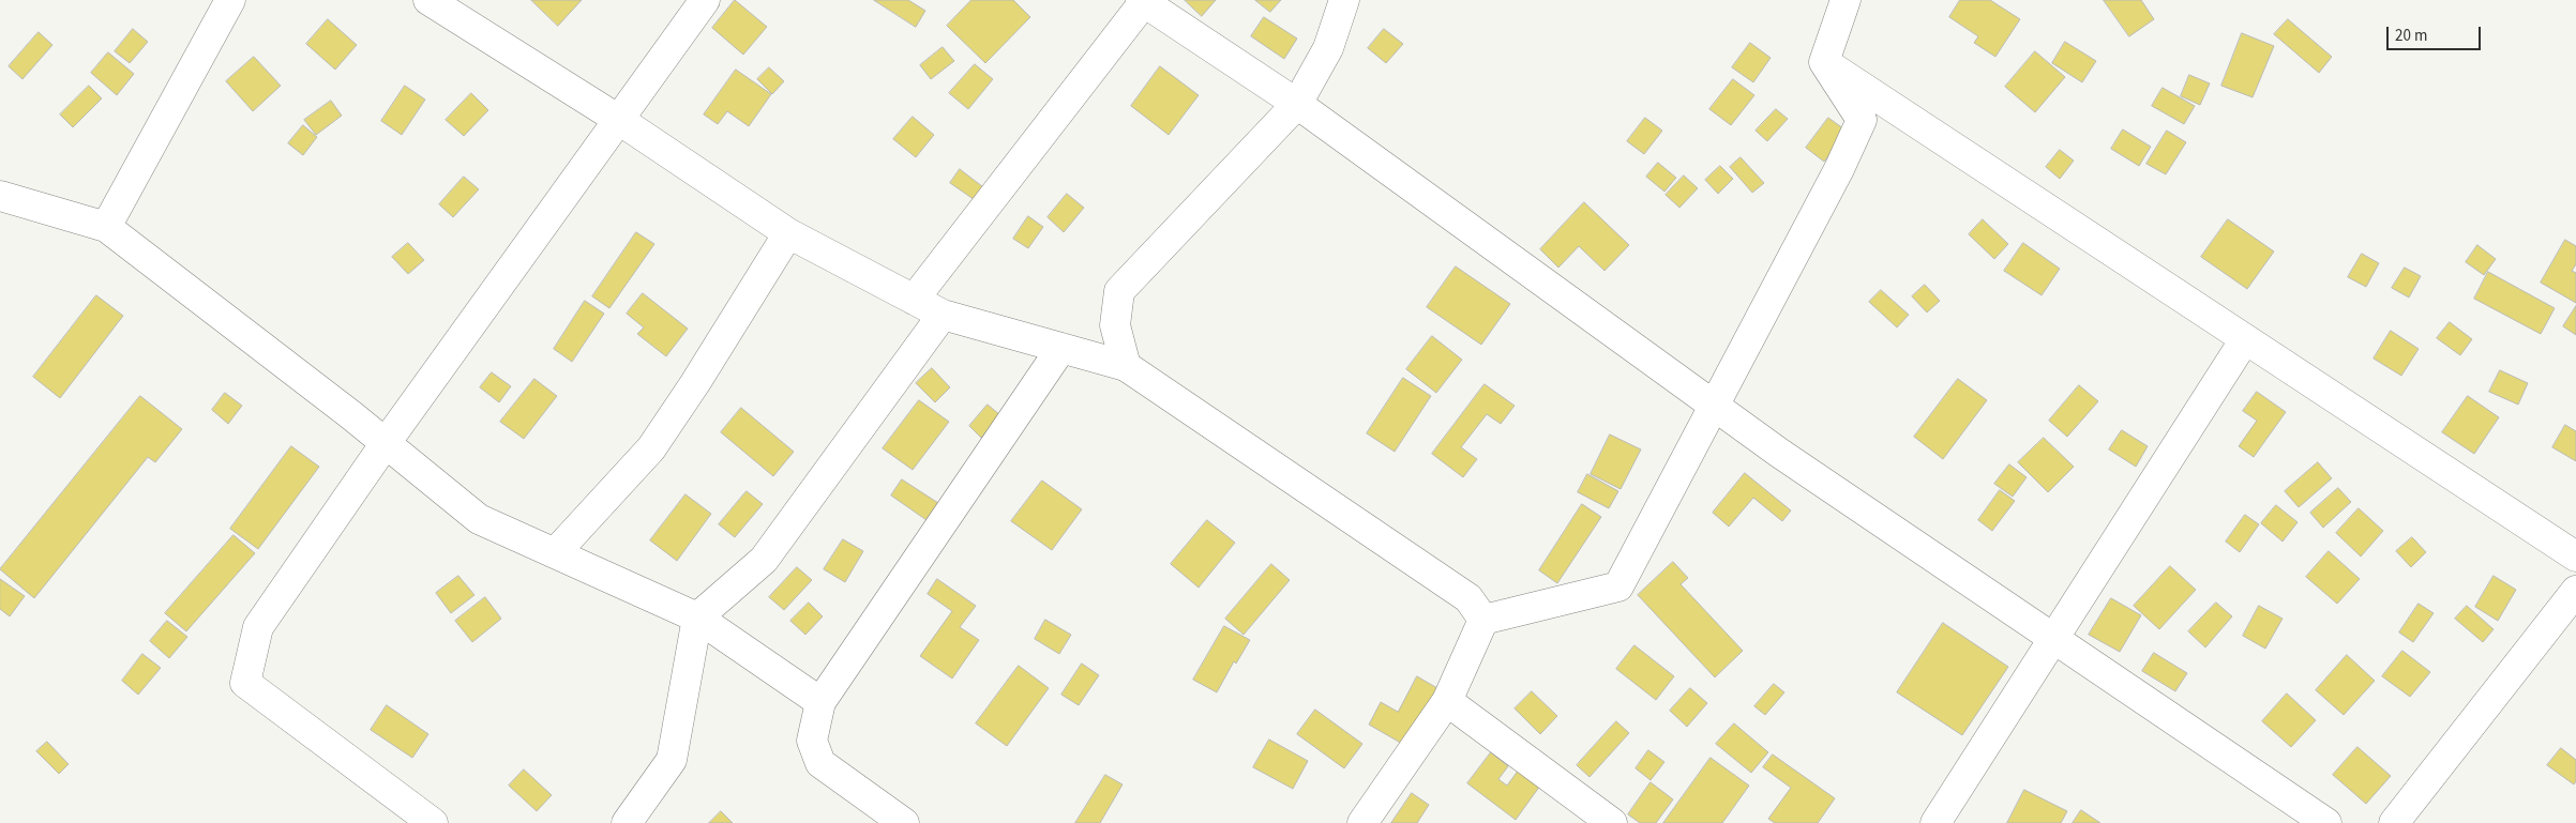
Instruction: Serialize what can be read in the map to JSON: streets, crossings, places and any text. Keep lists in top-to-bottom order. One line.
{"scale_bar":"20 m"}
